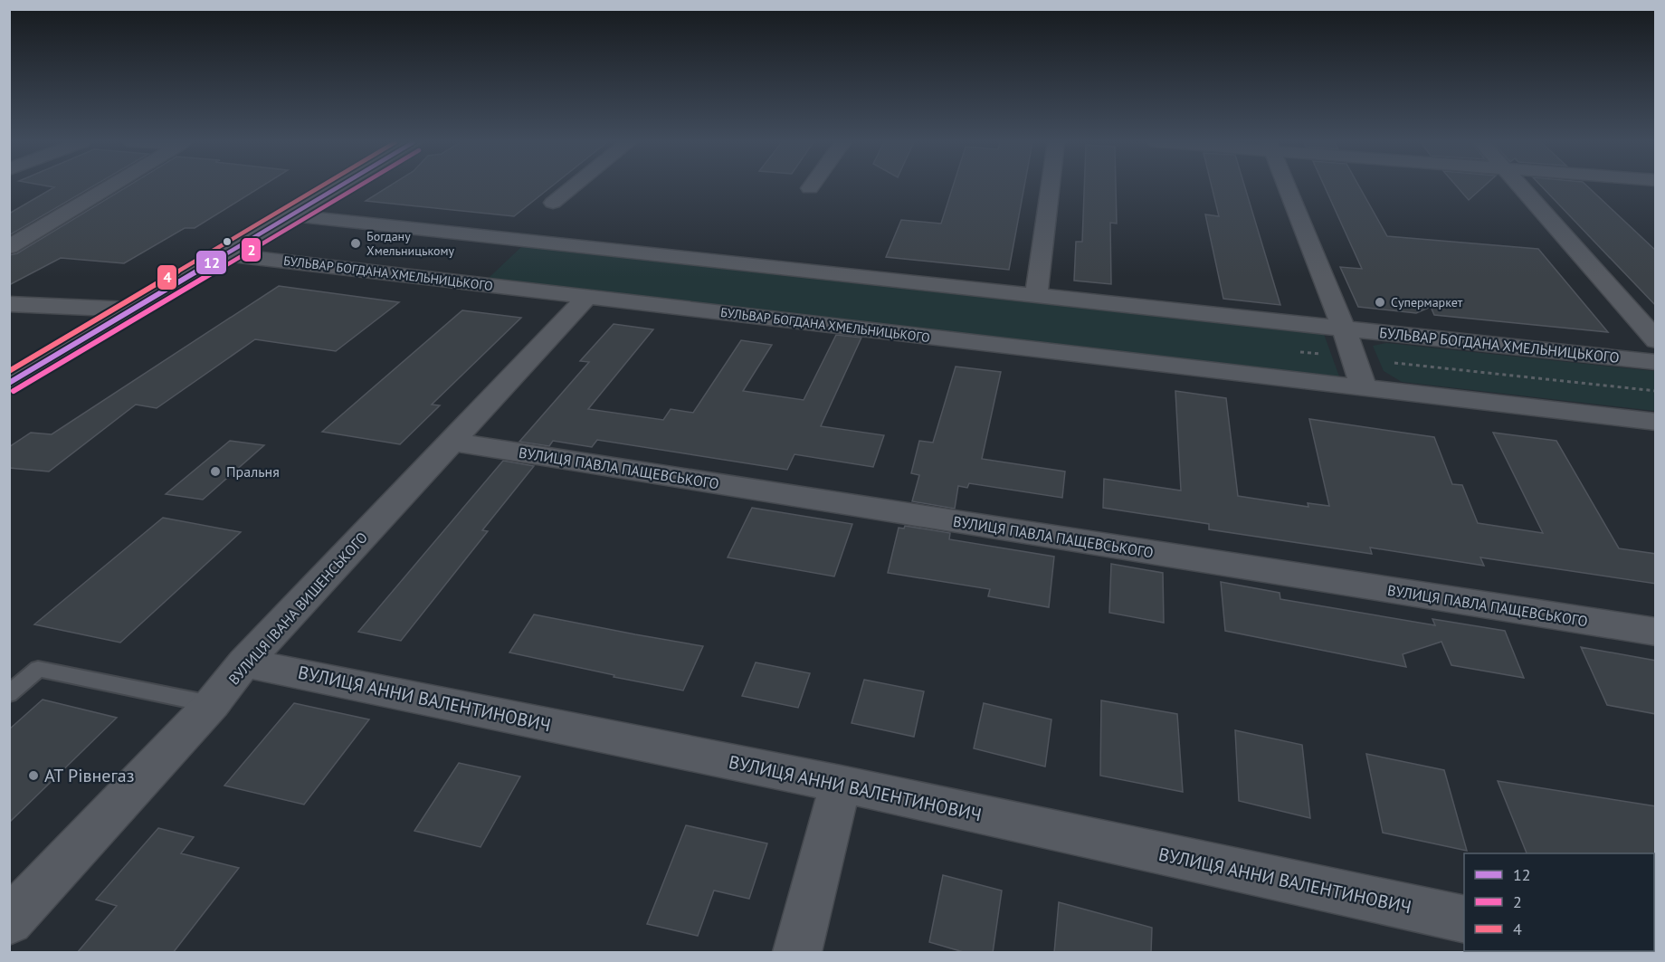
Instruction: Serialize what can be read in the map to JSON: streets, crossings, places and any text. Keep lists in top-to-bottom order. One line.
{"streets":{"street":["БУЛЬВАР БОГДАНА ХМЕЛЬНИЦЬКОГО","ВУЛИЦЯ ПАВЛА ПАЩЕВСЬКОГО","ВУЛИЦЯ ІВАНА ВИШЕНСЬКОГО","ВУЛИЦЯ АННИ ВАЛЕНТИНОВИЧ"]},"crossings":[["БУЛЬВАР БОГДАНА ХМЕЛЬНИЦЬКОГО","ВУЛИЦЯ ІВАНА ВИШЕНСЬКОГО"],["ВУЛИЦЯ ПАВЛА ПАЩЕВСЬКОГО","ВУЛИЦЯ ІВАНА ВИШЕНСЬКОГО"],["ВУЛИЦЯ ІВАНА ВИШЕНСЬКОГО","ВУЛИЦЯ АННИ ВАЛЕНТИНОВИЧ"]],"places":["Богдану Хмельницькому","Супермаркет","Пральня","АТ Рівнегаз"],"lines":["transit line 12","transit line 2","transit line 4"],"legend":["12","2","4"]}
